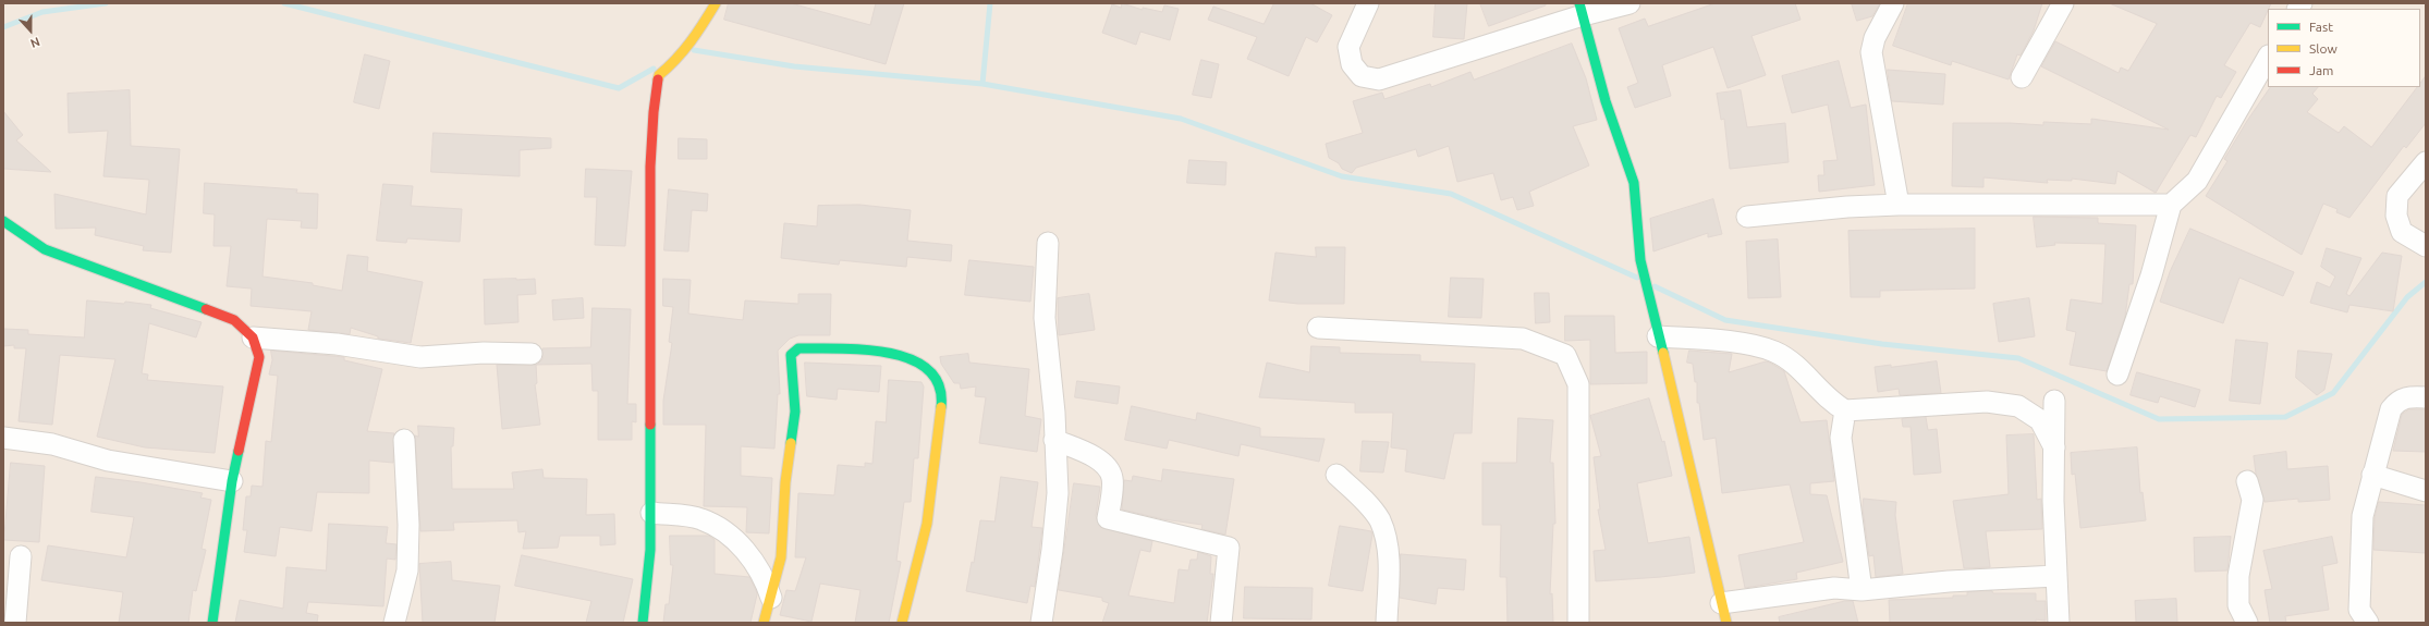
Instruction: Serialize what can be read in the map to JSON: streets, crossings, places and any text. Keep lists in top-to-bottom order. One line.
{"legend":["Fast","Slow","Jam"],"north":"bottom"}
